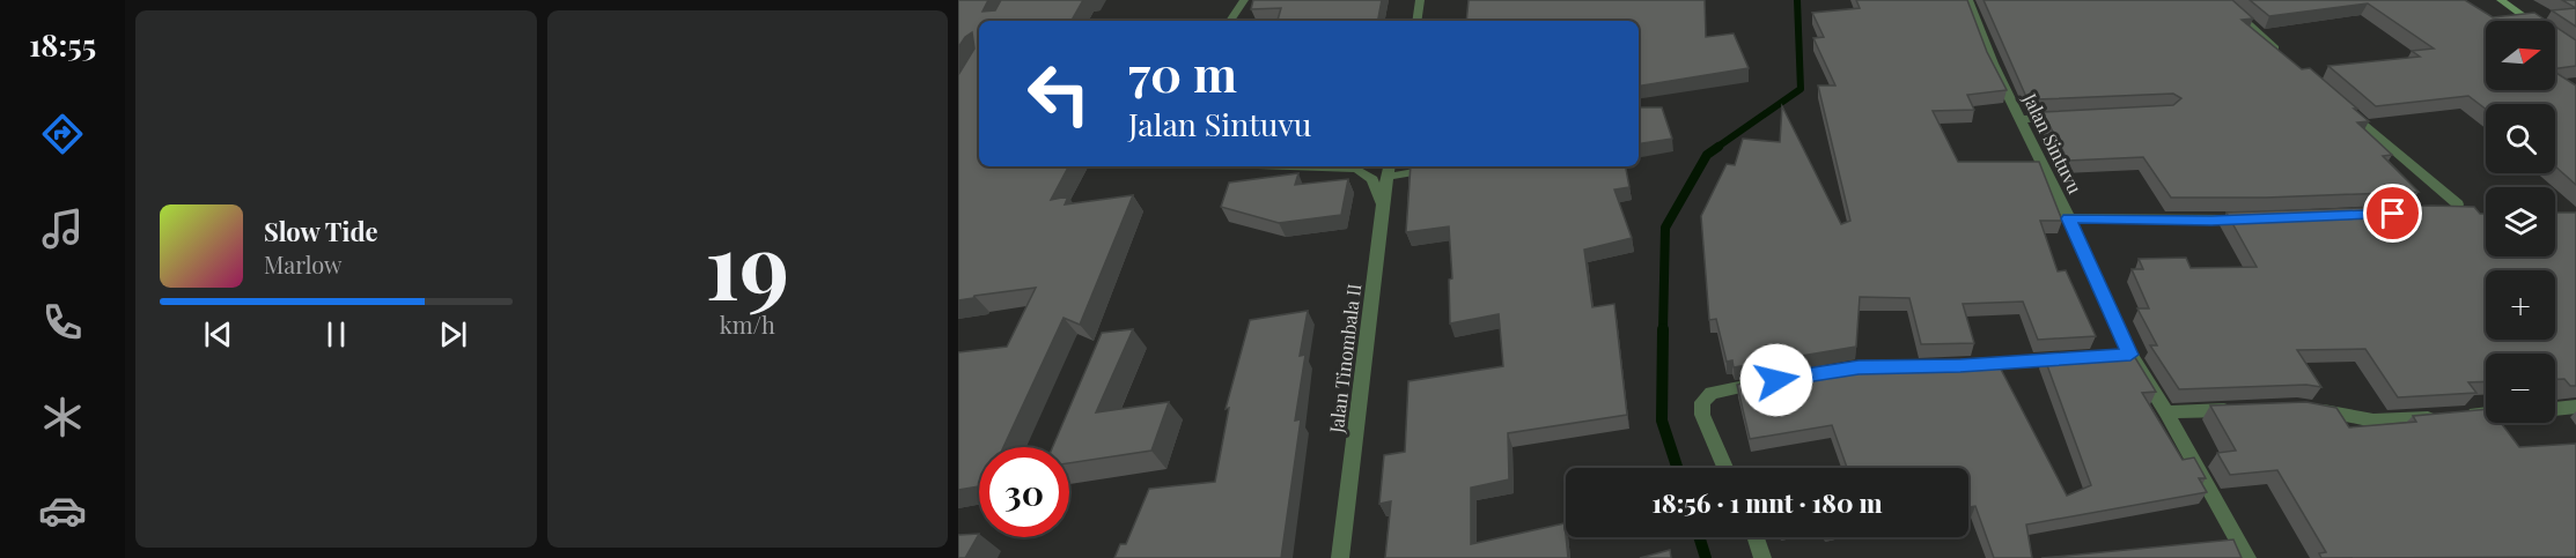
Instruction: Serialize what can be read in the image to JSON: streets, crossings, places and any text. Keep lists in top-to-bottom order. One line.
{"streets":{"street":["Jalan Sintuvu","Jalan Tinombala II"]},"north":"right","page":{"tabs":"18:55","tile":["19","km/h"],"map_buttons":["+","−"],"turn":["70 m","Jalan Sintuvu"],"song":["Slow Tide","Marlow"],"limit":"30","trip":"18:56 · 1 mnt · 180 m"}}
